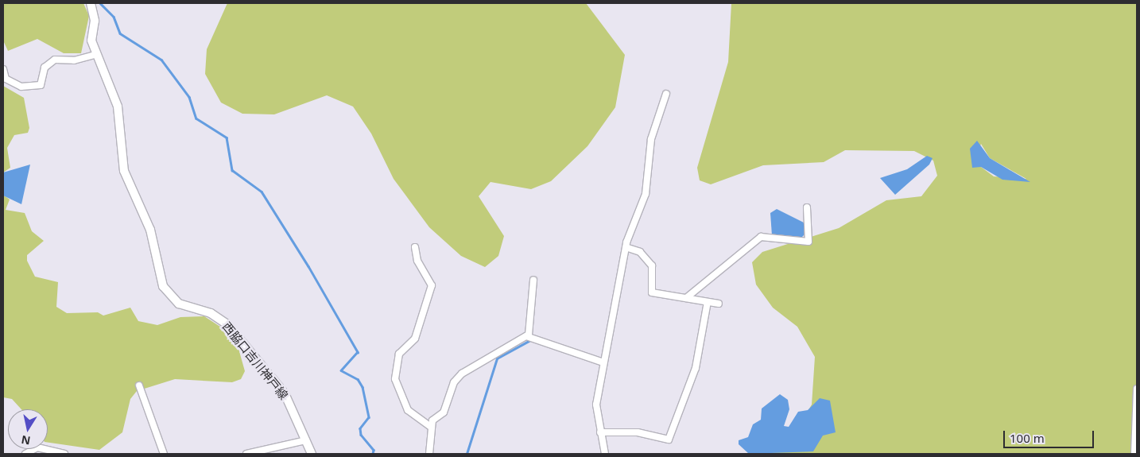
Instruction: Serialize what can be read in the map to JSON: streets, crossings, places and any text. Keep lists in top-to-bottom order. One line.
{"streets":{"main road":["西脇口吉川神戸線"]},"scale_bar":"100 m","north":"bottom"}
